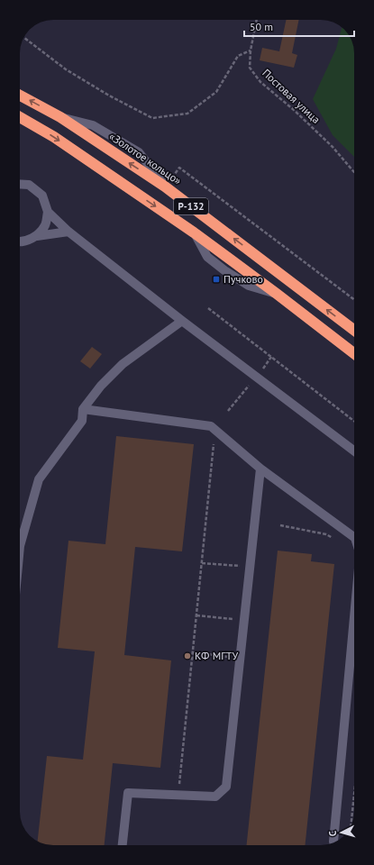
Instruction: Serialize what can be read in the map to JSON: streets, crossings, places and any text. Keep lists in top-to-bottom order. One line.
{"streets":{"highway":["«Золотое кольцо»","Р-132"],"path":["Постовая улица"]},"places":{"transit":["Пучково"],"other":["КФ МГТУ"]},"scale_bar":"50 m","north":"left"}
